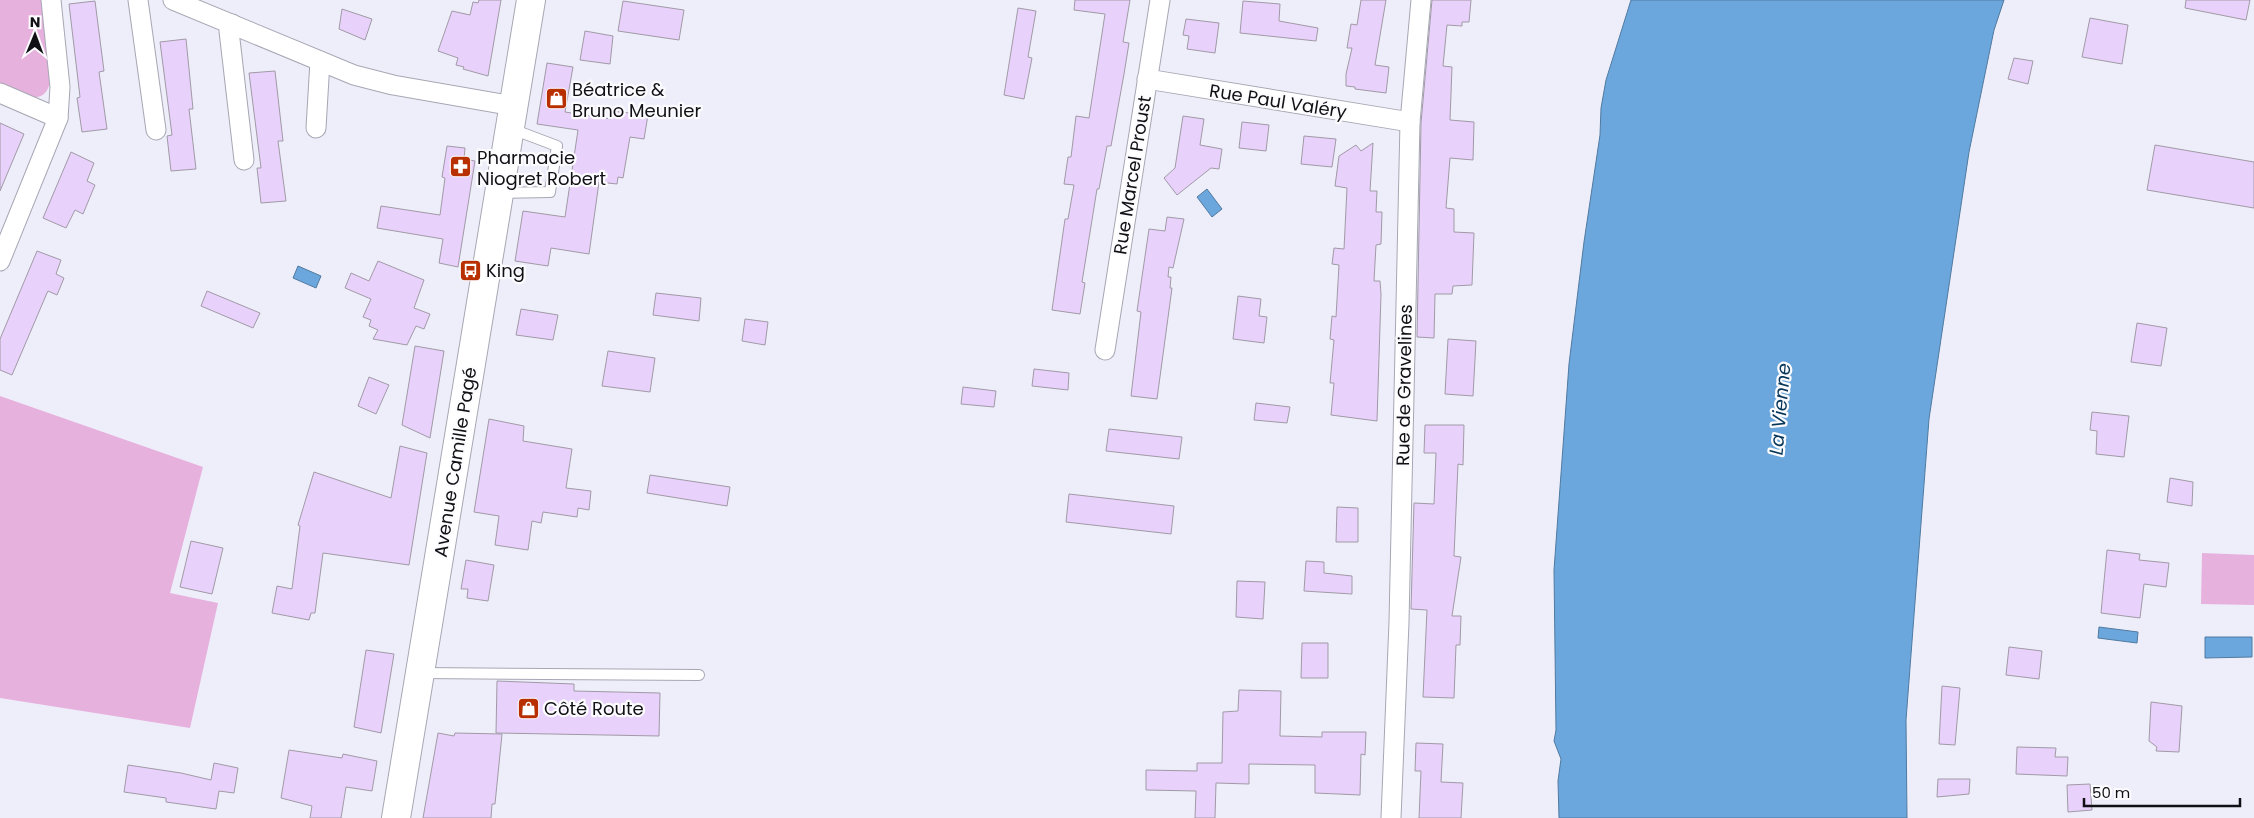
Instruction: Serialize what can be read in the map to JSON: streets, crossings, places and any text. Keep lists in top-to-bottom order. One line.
{"streets":{"main road":["Avenue Camille Pagé"],"street":["Rue Paul Valéry","Rue Marcel Proust","Rue de Gravelines"]},"crossings":[["Rue Paul Valéry","Rue Marcel Proust"],["Rue Paul Valéry","Rue de Gravelines"]],"water":["La Vienne"],"places":{"shop":["Béatrice & Bruno Meunier","Côté Route"],"pharmacy":["Pharmacie Niogret Robert"],"bus stop":["King"]},"scale_bar":"50 m","north":"top"}
